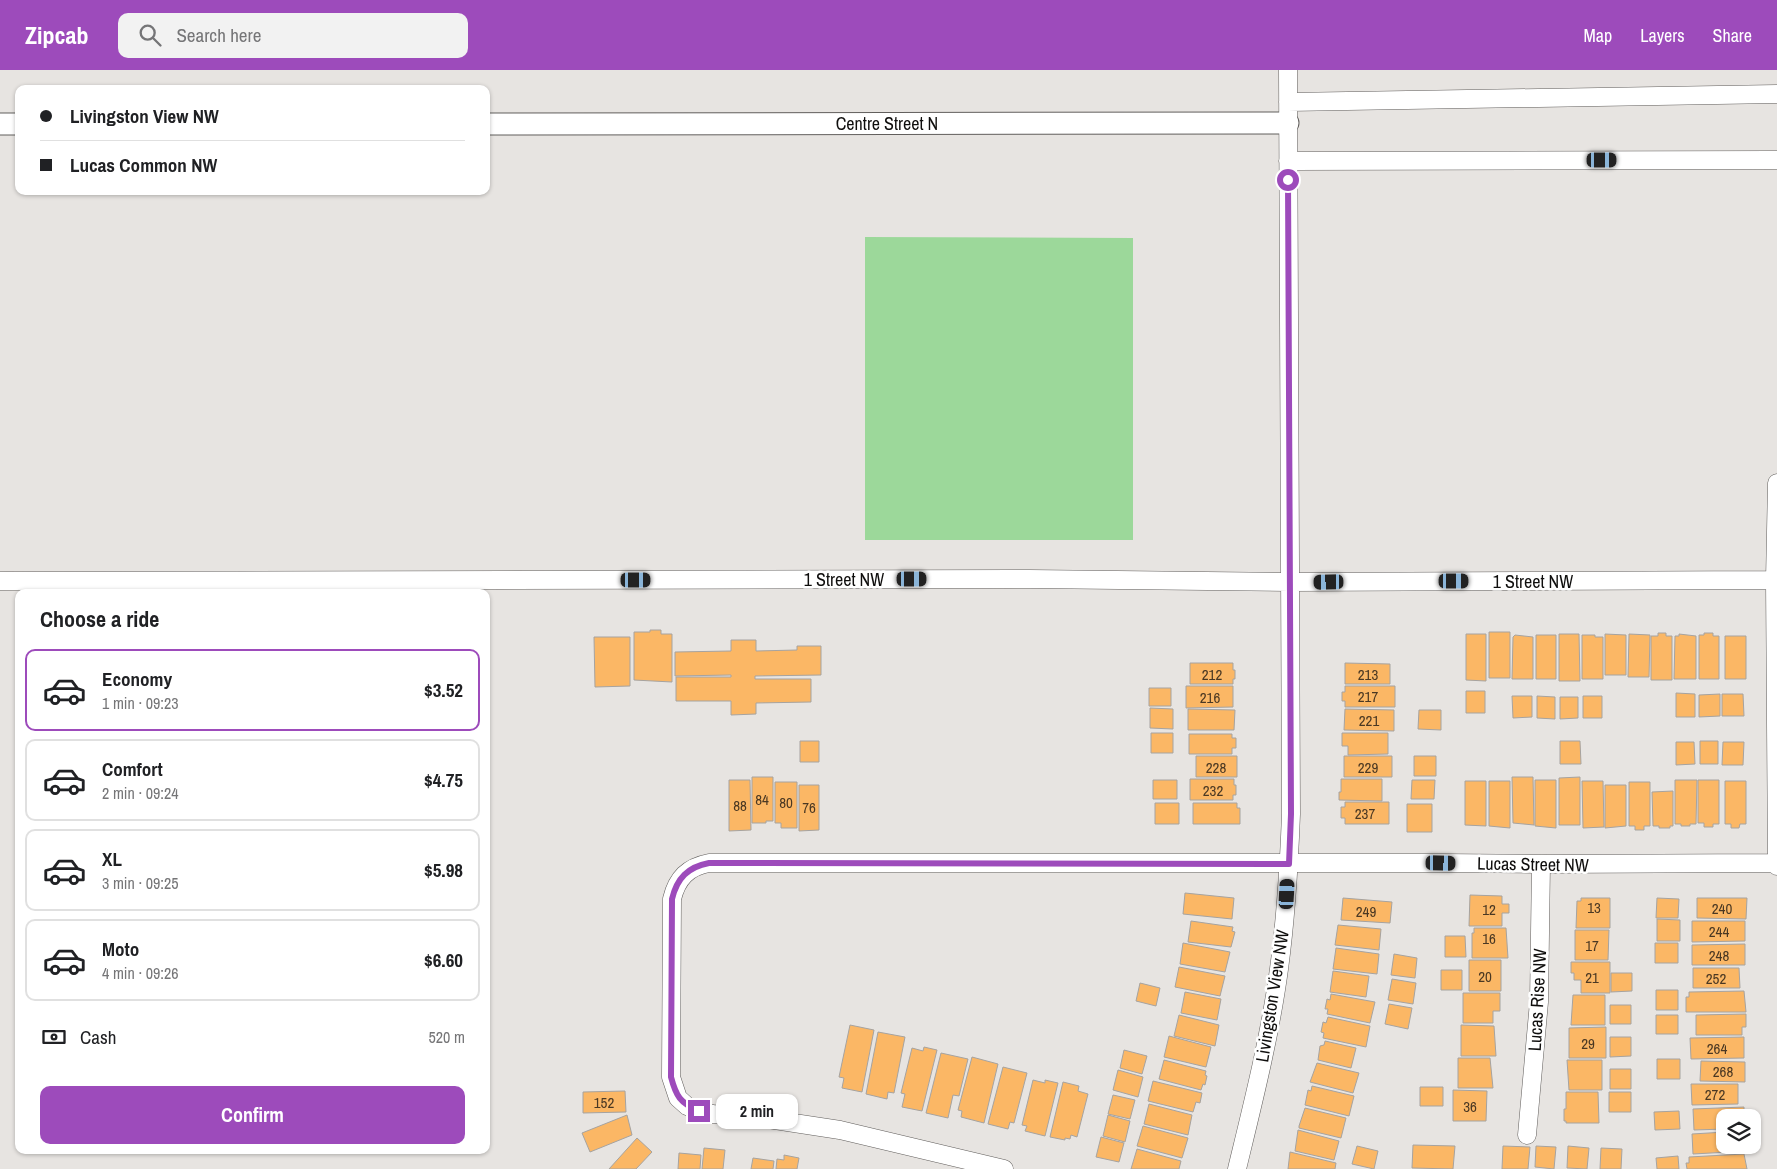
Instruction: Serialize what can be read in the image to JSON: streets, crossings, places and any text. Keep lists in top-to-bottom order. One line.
{"streets":{"street":["Centre Street N","1 Street NW","Lucas Street NW","Livingston View NW","Lucas Rise NW"]},"crossings":[["Centre Street N","Livingston View NW"],["1 Street NW","Livingston View NW"],["Lucas Street NW","Livingston View NW"],["Lucas Street NW","Lucas Rise NW"]],"house_numbers":["212","213","217","216","221","228","229","232","84","80","88","76","237","13","240","12","249","244","16","17","248","20","21","252","29","264","268","272","152","36"],"page":{"header":"Zipcab","search":"Search here","nav":["Map","Layers","Share"],"banner":["Livingston View NW","Lucas Common NW"],"heading":"Choose a ride","list":[{"name":"Economy","note":"1 min · 09:23","value":"$3.52"},{"name":"Comfort","note":"2 min · 09:24","value":"$4.75"},{"name":"XL","note":"3 min · 09:25","value":"$5.98"},{"name":"Moto","note":"4 min · 09:26","value":"$6.60"}],"pay":["Cash","520 m"],"buttons":"Confirm","bubble":"2 min"}}
